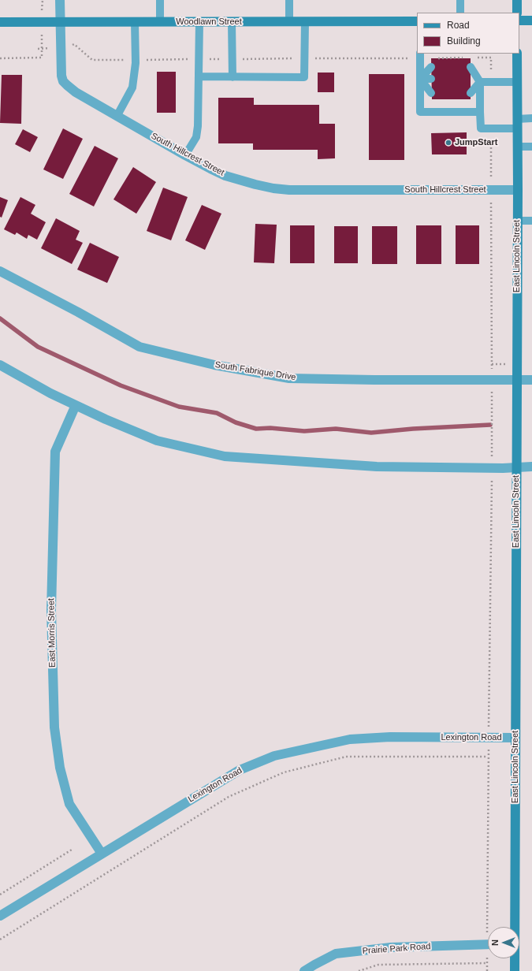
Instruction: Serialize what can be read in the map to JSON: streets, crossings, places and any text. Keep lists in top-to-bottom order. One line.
{"streets":{"street":["Woodlawn Street","South Hillcrest Street","East Lincoln Street","South Fabrique Drive","East Morris Street","Lexington Road","Prairie Park Road"]},"crossings":[["Woodlawn Street","South Hillcrest Street"],["South Hillcrest Street","East Lincoln Street"],["East Lincoln Street","South Fabrique Drive"],["East Lincoln Street","Lexington Road"],["East Morris Street","Lexington Road"]],"places":["JumpStart"],"legend":["Road","Building"],"north":"left"}
